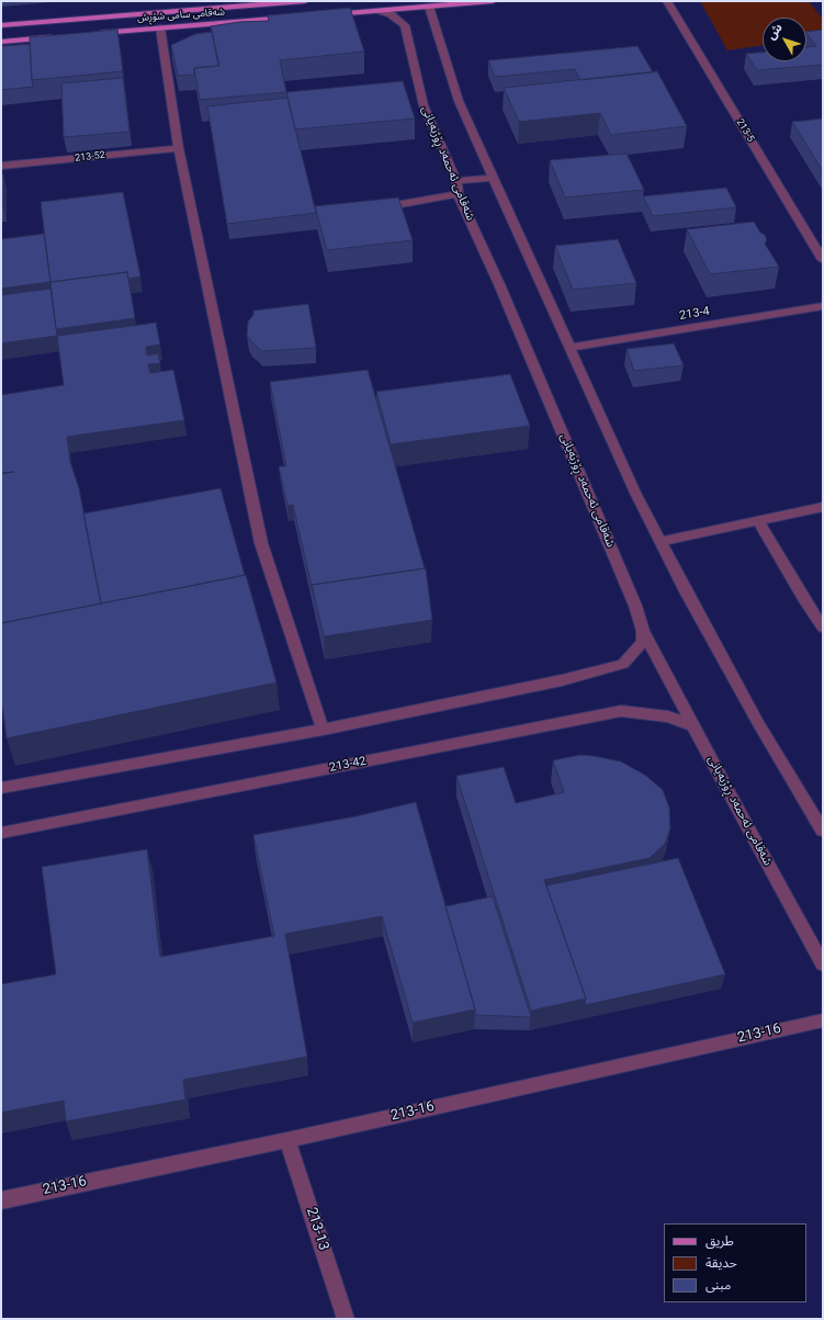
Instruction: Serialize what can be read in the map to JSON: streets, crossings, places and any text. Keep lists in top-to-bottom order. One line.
{"streets":{"main road":["شەقامی سامی شۆڕش"],"street":["213-5","213-52","شەقامی ئەحمەد ڕۆژبەیانی","213-4","213-42","213-16","213-13"]},"crossings":[["شەقامی ئەحمەد ڕۆژبەیانی","213-42"],["213-16","213-13"]],"legend":["طريق","حديقة","مبنى"],"north":"top left"}
